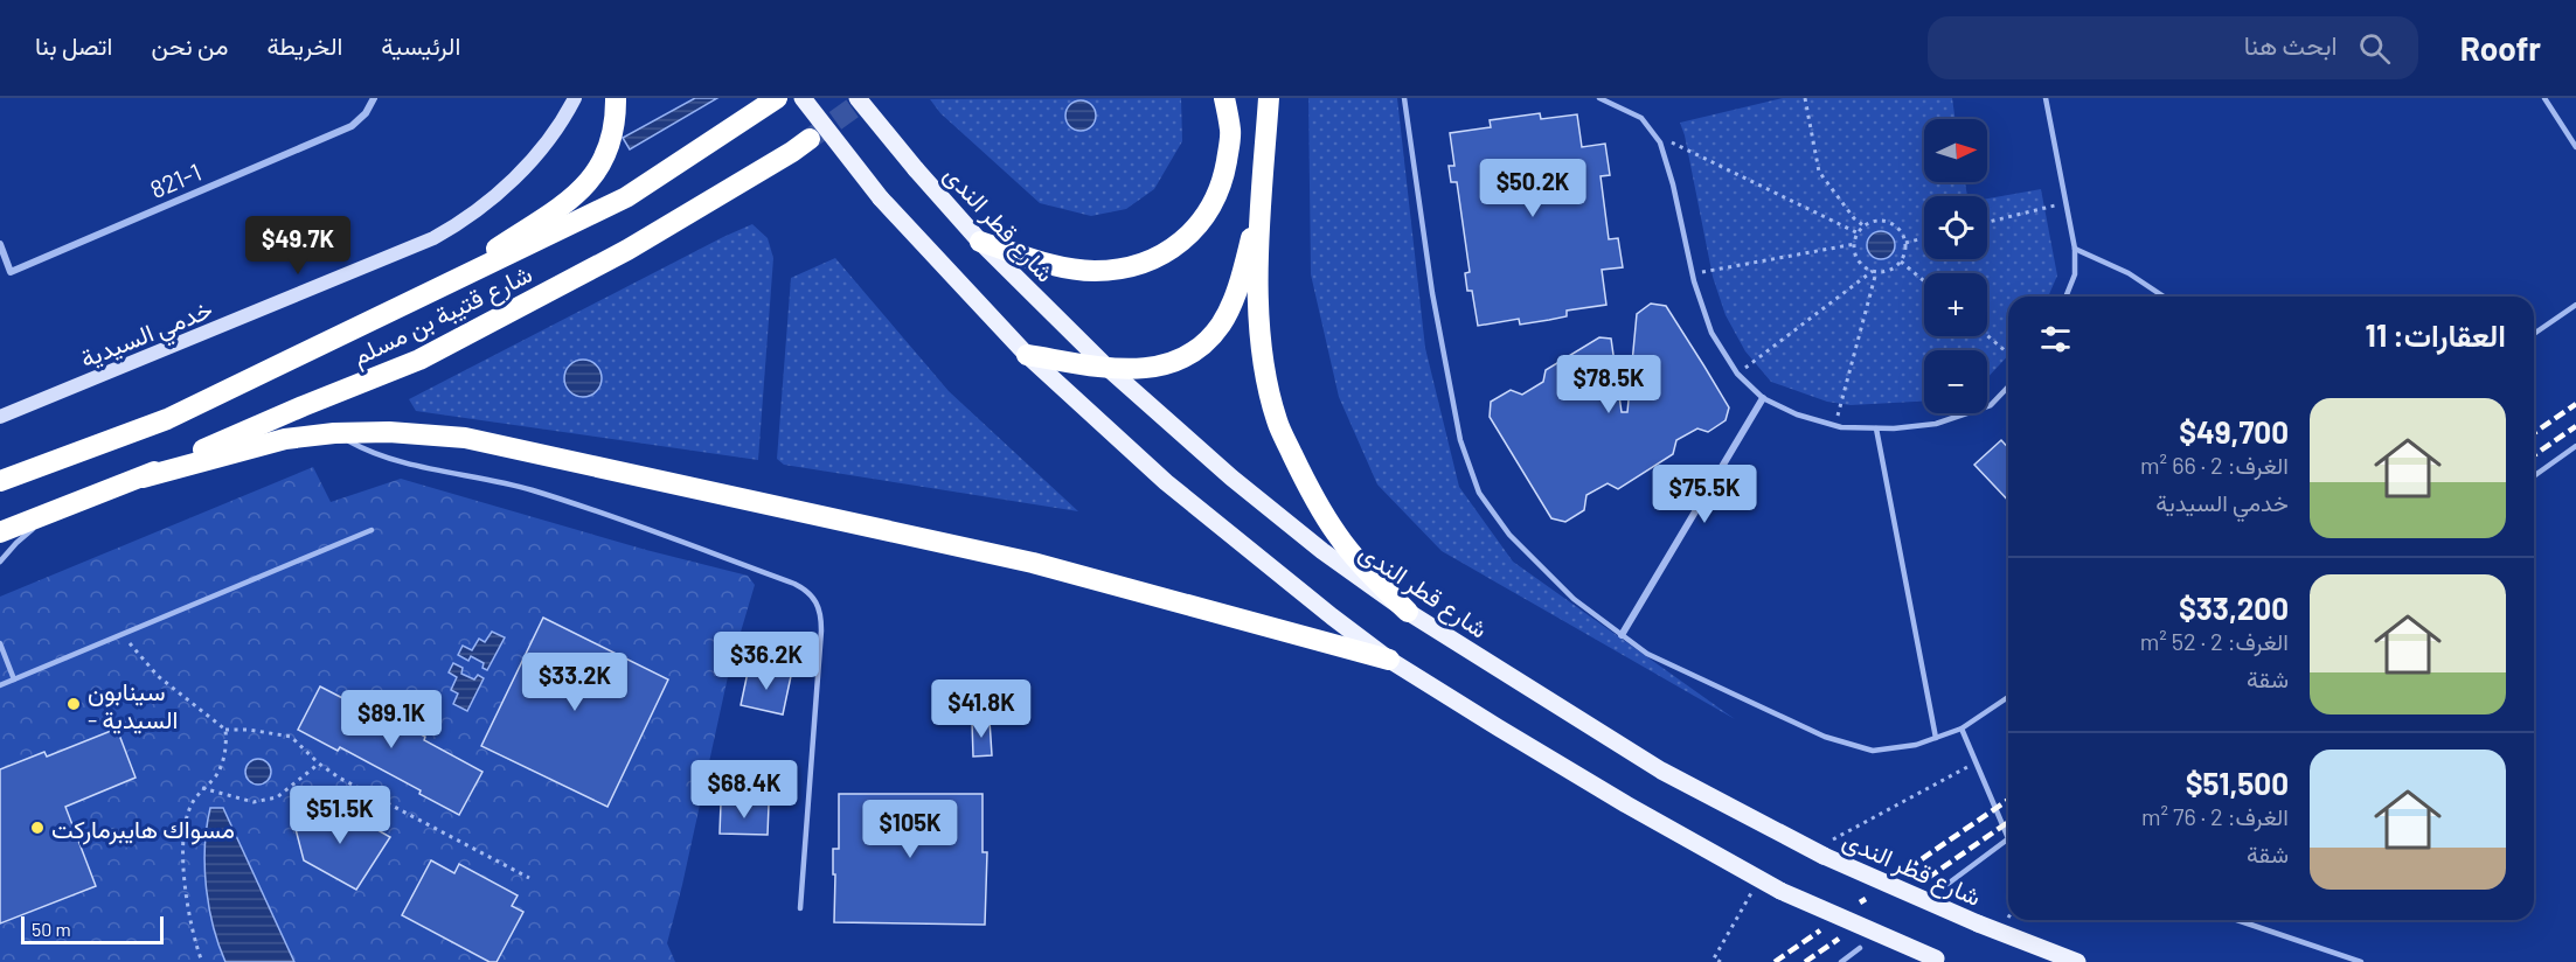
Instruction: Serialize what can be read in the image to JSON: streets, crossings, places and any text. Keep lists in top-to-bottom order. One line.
{"streets":{"highway":["شارع قتيبة بن مسلم"],"main road":["شارع قطر الندى"],"street":["821-1","خدمي السيدية"]},"places":["سينابون - السيدية","مسواك هايبرماركت"],"scale_bar":"50 m","north":"right","page":{"header":"Roofr","search":"ابحث هنا","nav":["الرئيسية","الخريطة","من نحن","اتصل بنا"],"map_buttons":["+","−"],"price":["$50.2K","$49.7K","$78.5K","$75.5K","$36.2K","$33.2K","$41.8K","$89.1K","$68.4K","$51.5K","$105K"],"heading":"العقارات: 11","list":[{"name":"$49,700","note":"الغرف: 2 · 66 m² · خدمي السيدية"},{"name":"$33,200","note":"الغرف: 2 · 52 m² · شقة"},{"name":"$51,500","note":"الغرف: 2 · 76 m² · شقة"}],"scale":"50 m"}}
